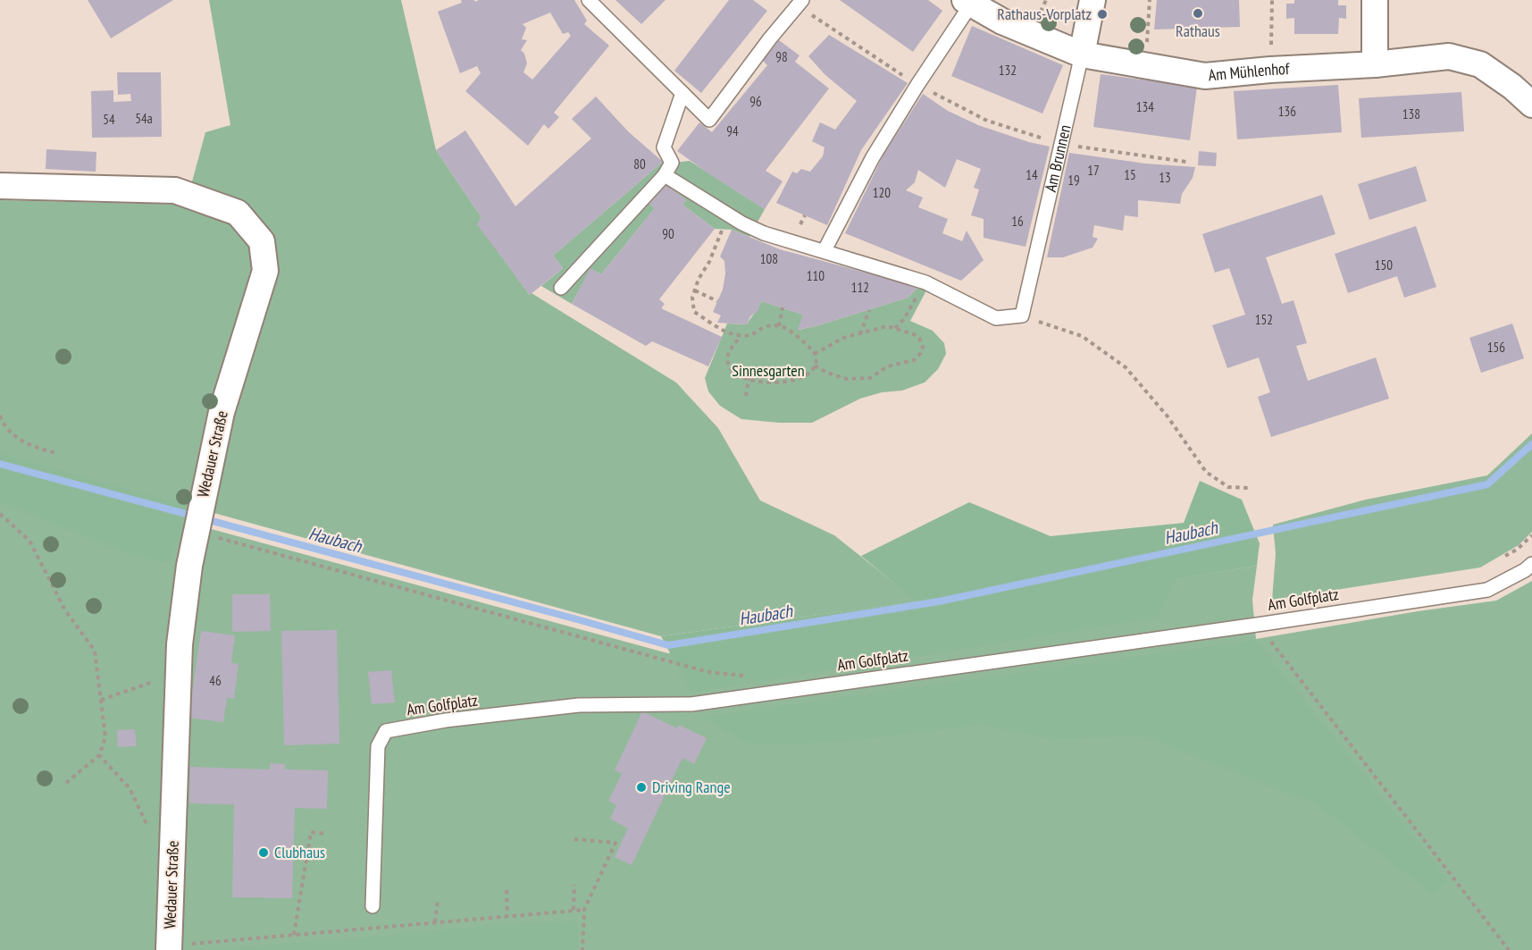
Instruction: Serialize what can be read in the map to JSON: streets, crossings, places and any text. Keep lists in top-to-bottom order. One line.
{"streets":{"street":["Am Mühlenhof","Am Brunnen","Wedauer Straße"],"lane":["Am Golfplatz"]},"crossings":[["Am Mühlenhof","Am Brunnen"]],"water":["Haubach"],"parks":["Sinnesgarten"],"places":["Rathaus","Rathaus-Vorplatz","Driving Range","Clubhaus"],"house_numbers":["98","132","96","134","136","138","54a","54","94","80","17","14","15","13","19","120","16","90","108","150","110","112","152","156","46"]}
